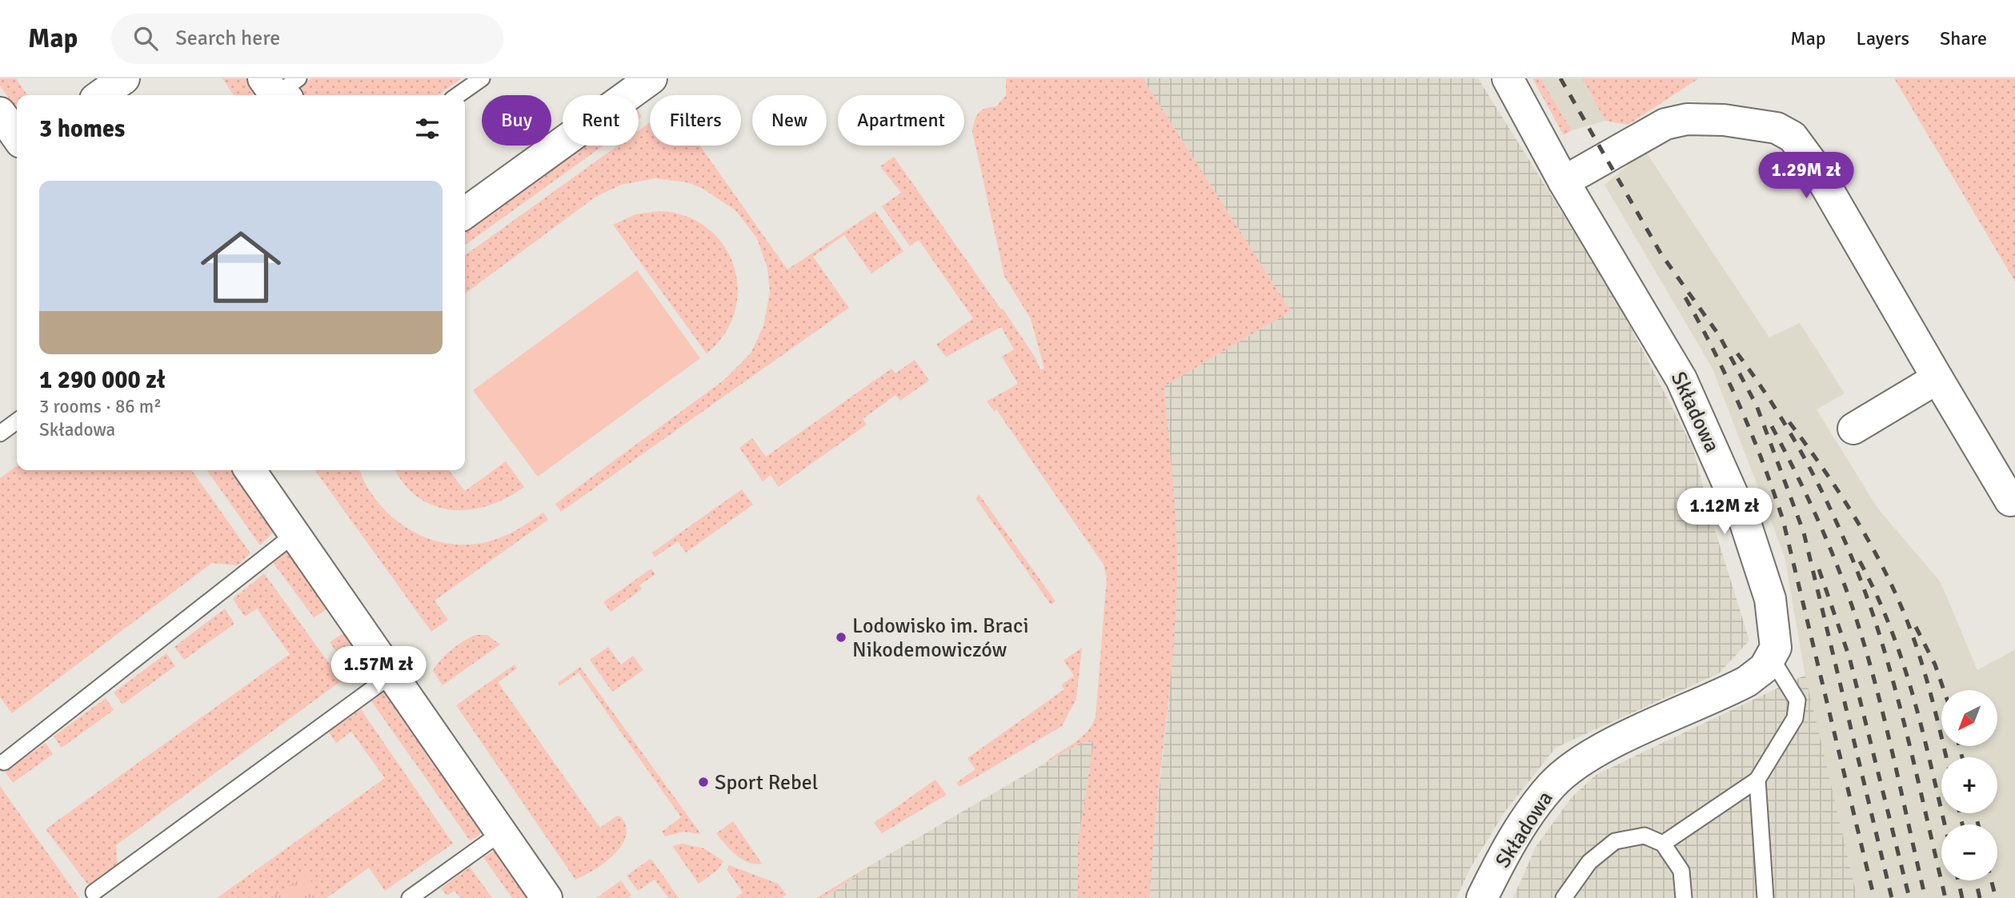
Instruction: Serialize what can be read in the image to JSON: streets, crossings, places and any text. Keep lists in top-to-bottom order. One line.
{"streets":{"street":["Składowa"]},"places":["Lodowisko im. Braci Nikodemowiczów","Sport Rebel"],"north":"bottom left","page":{"header":"Map","search":"Search here","nav":["Map","Layers","Share"],"chip":["Buy","Rent","Filters","New","Apartment"],"heading":"3 homes","price":["1.29M zł","1.12M zł","1.57M zł"],"list":[{"name":"1 290 000 zł","note":"3 rooms · 86 m² · Składowa"}],"map_buttons":["+","−"]}}
